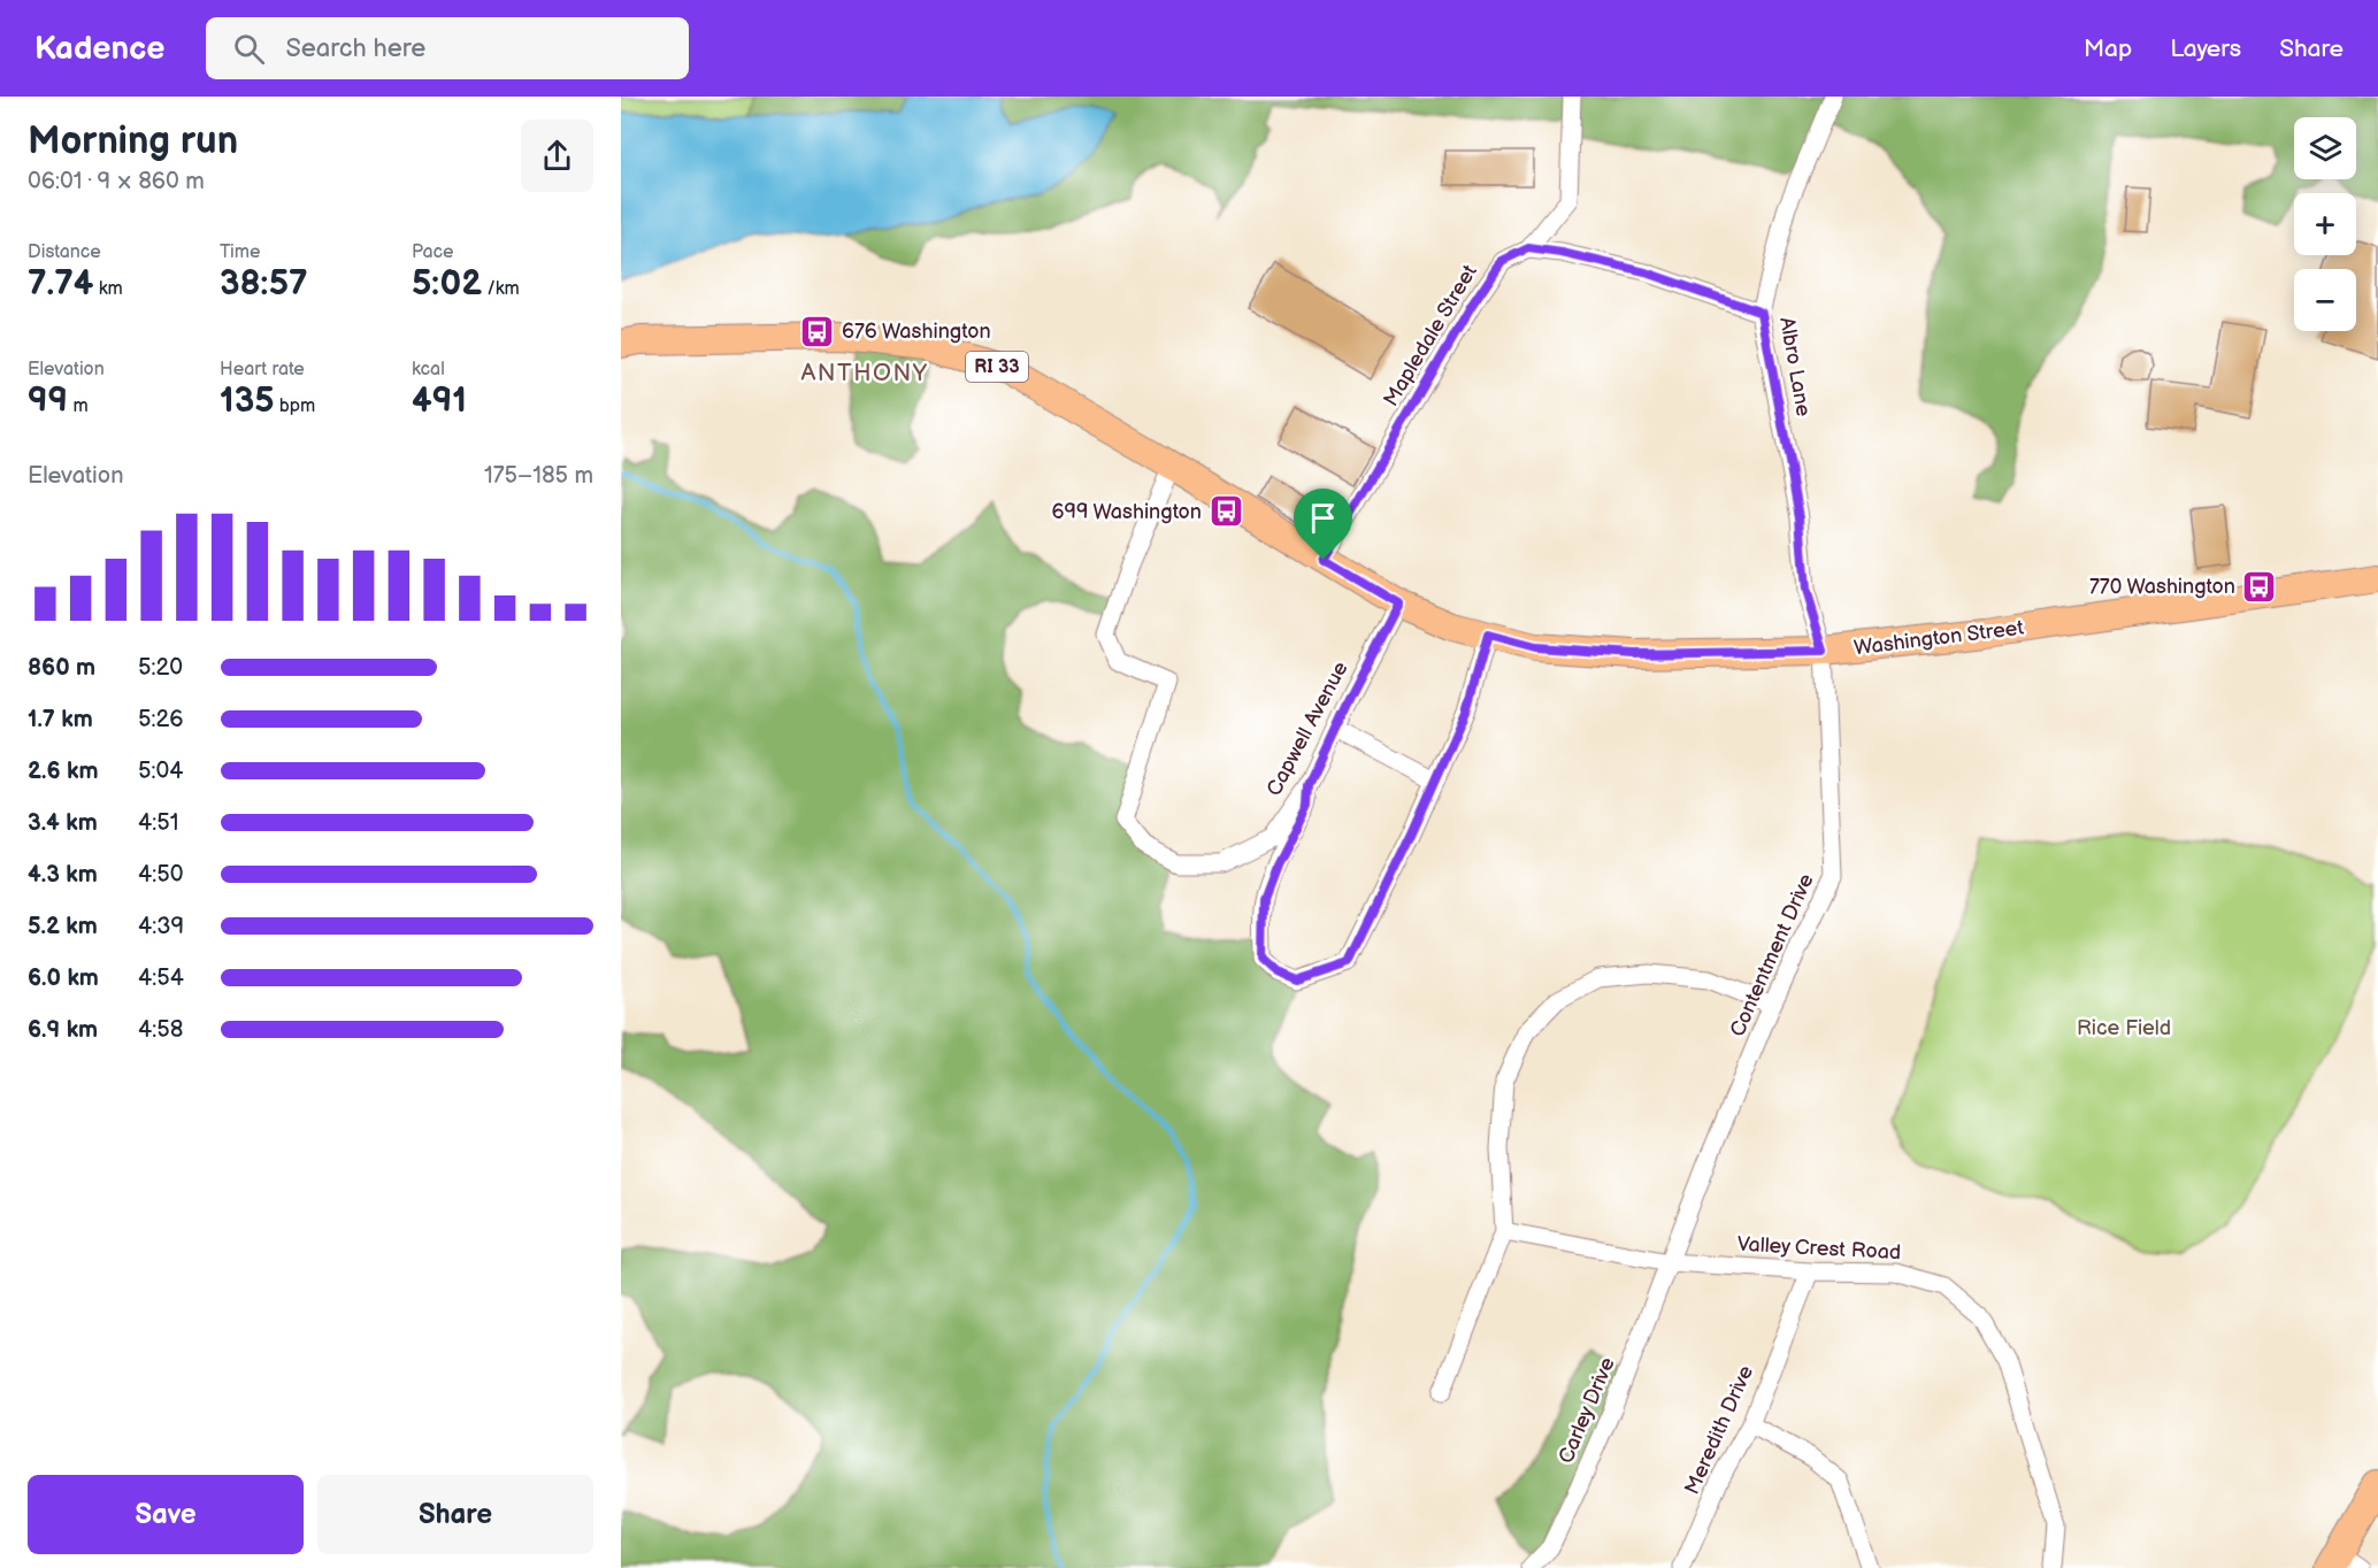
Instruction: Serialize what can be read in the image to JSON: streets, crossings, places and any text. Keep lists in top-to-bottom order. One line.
{"streets":{"main road":["RI 33","Washington Street"],"street":["Mapledale Street","Albro Lane","Capwell Avenue","Contentment Drive","Valley Crest Road","Carley Drive","Meredith Drive"]},"crossings":[["Mapledale Street","Washington Street"],["Albro Lane","Washington Street"],["Albro Lane","Contentment Drive"],["Washington Street","Capwell Avenue"],["Washington Street","Contentment Drive"],["Contentment Drive","Valley Crest Road"],["Contentment Drive","Carley Drive"],["Valley Crest Road","Carley Drive"],["Valley Crest Road","Meredith Drive"]],"districts":["ANTHONY"],"parks":["Rice Field"],"places":{"bus stop":["676 Washington","699 Washington","770 Washington"]},"page":{"header":"Kadence","search":"Search here","nav":["Map","Layers","Share"],"heading":["Morning run","06:01 · 9 × 860 m"],"map_buttons":["+","−"],"stats":[["Distance","7.74 km"],["Time","38:57"],["Pace","5:02 /km"],["Elevation","99 m"],["Heart rate","135 bpm"],["kcal","491"]],"chart":["Elevation","175–185 m"],"list":[{"name":"860 m","note":"5:20"},{"name":"1.7 km","note":"5:26"},{"name":"2.6 km","note":"5:04"},{"name":"3.4 km","note":"4:51"},{"name":"4.3 km","note":"4:50"},{"name":"5.2 km","note":"4:39"},{"name":"6.0 km","note":"4:54"},{"name":"6.9 km","note":"4:58"}],"buttons":["Save","Share"]}}
